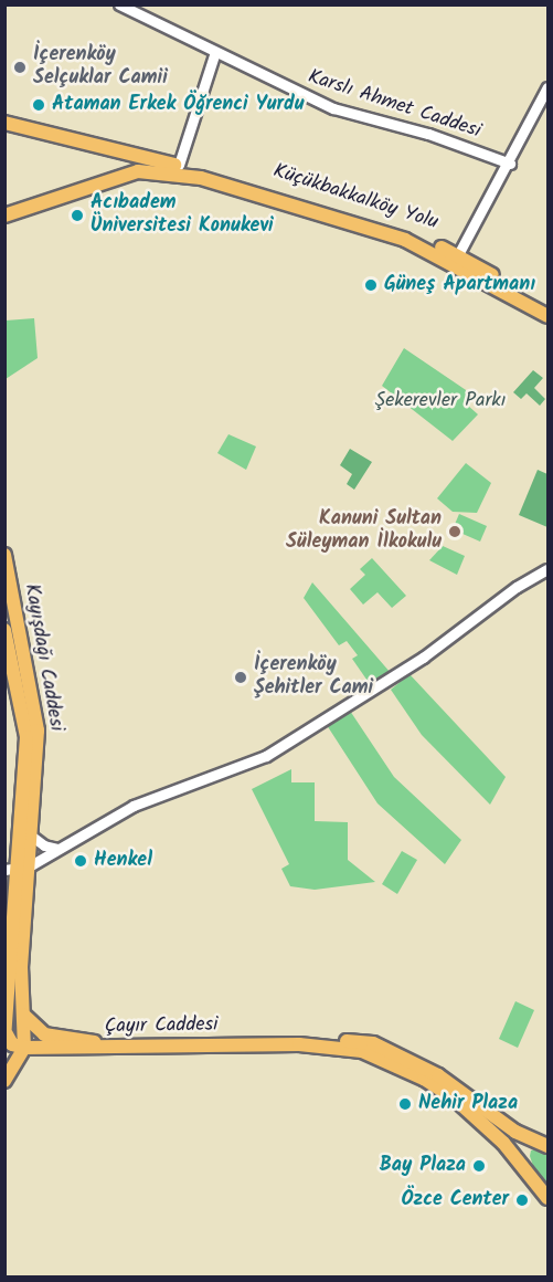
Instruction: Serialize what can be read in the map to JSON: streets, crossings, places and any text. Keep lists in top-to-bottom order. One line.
{"streets":{"main road":["Küçükbakkalköy Yolu","Kayışdağı Caddesi","Çayır Caddesi"],"street":["Karslı Ahmet Caddesi"]},"crossings":[["Kayışdağı Caddesi","Çayır Caddesi"]],"parks":["Şekerevler Parkı"],"places":["İçerenköy Selçuklar Camii","Ataman Erkek Öğrenci Yurdu","Acıbadem Üniversitesi Konukevi","Güneş Apartmanı","Kanuni Sultan Süleyman İlkokulu","İçerenköy Şehitler Cami","Henkel","Nehir Plaza","Bay Plaza","Özce Center"]}
